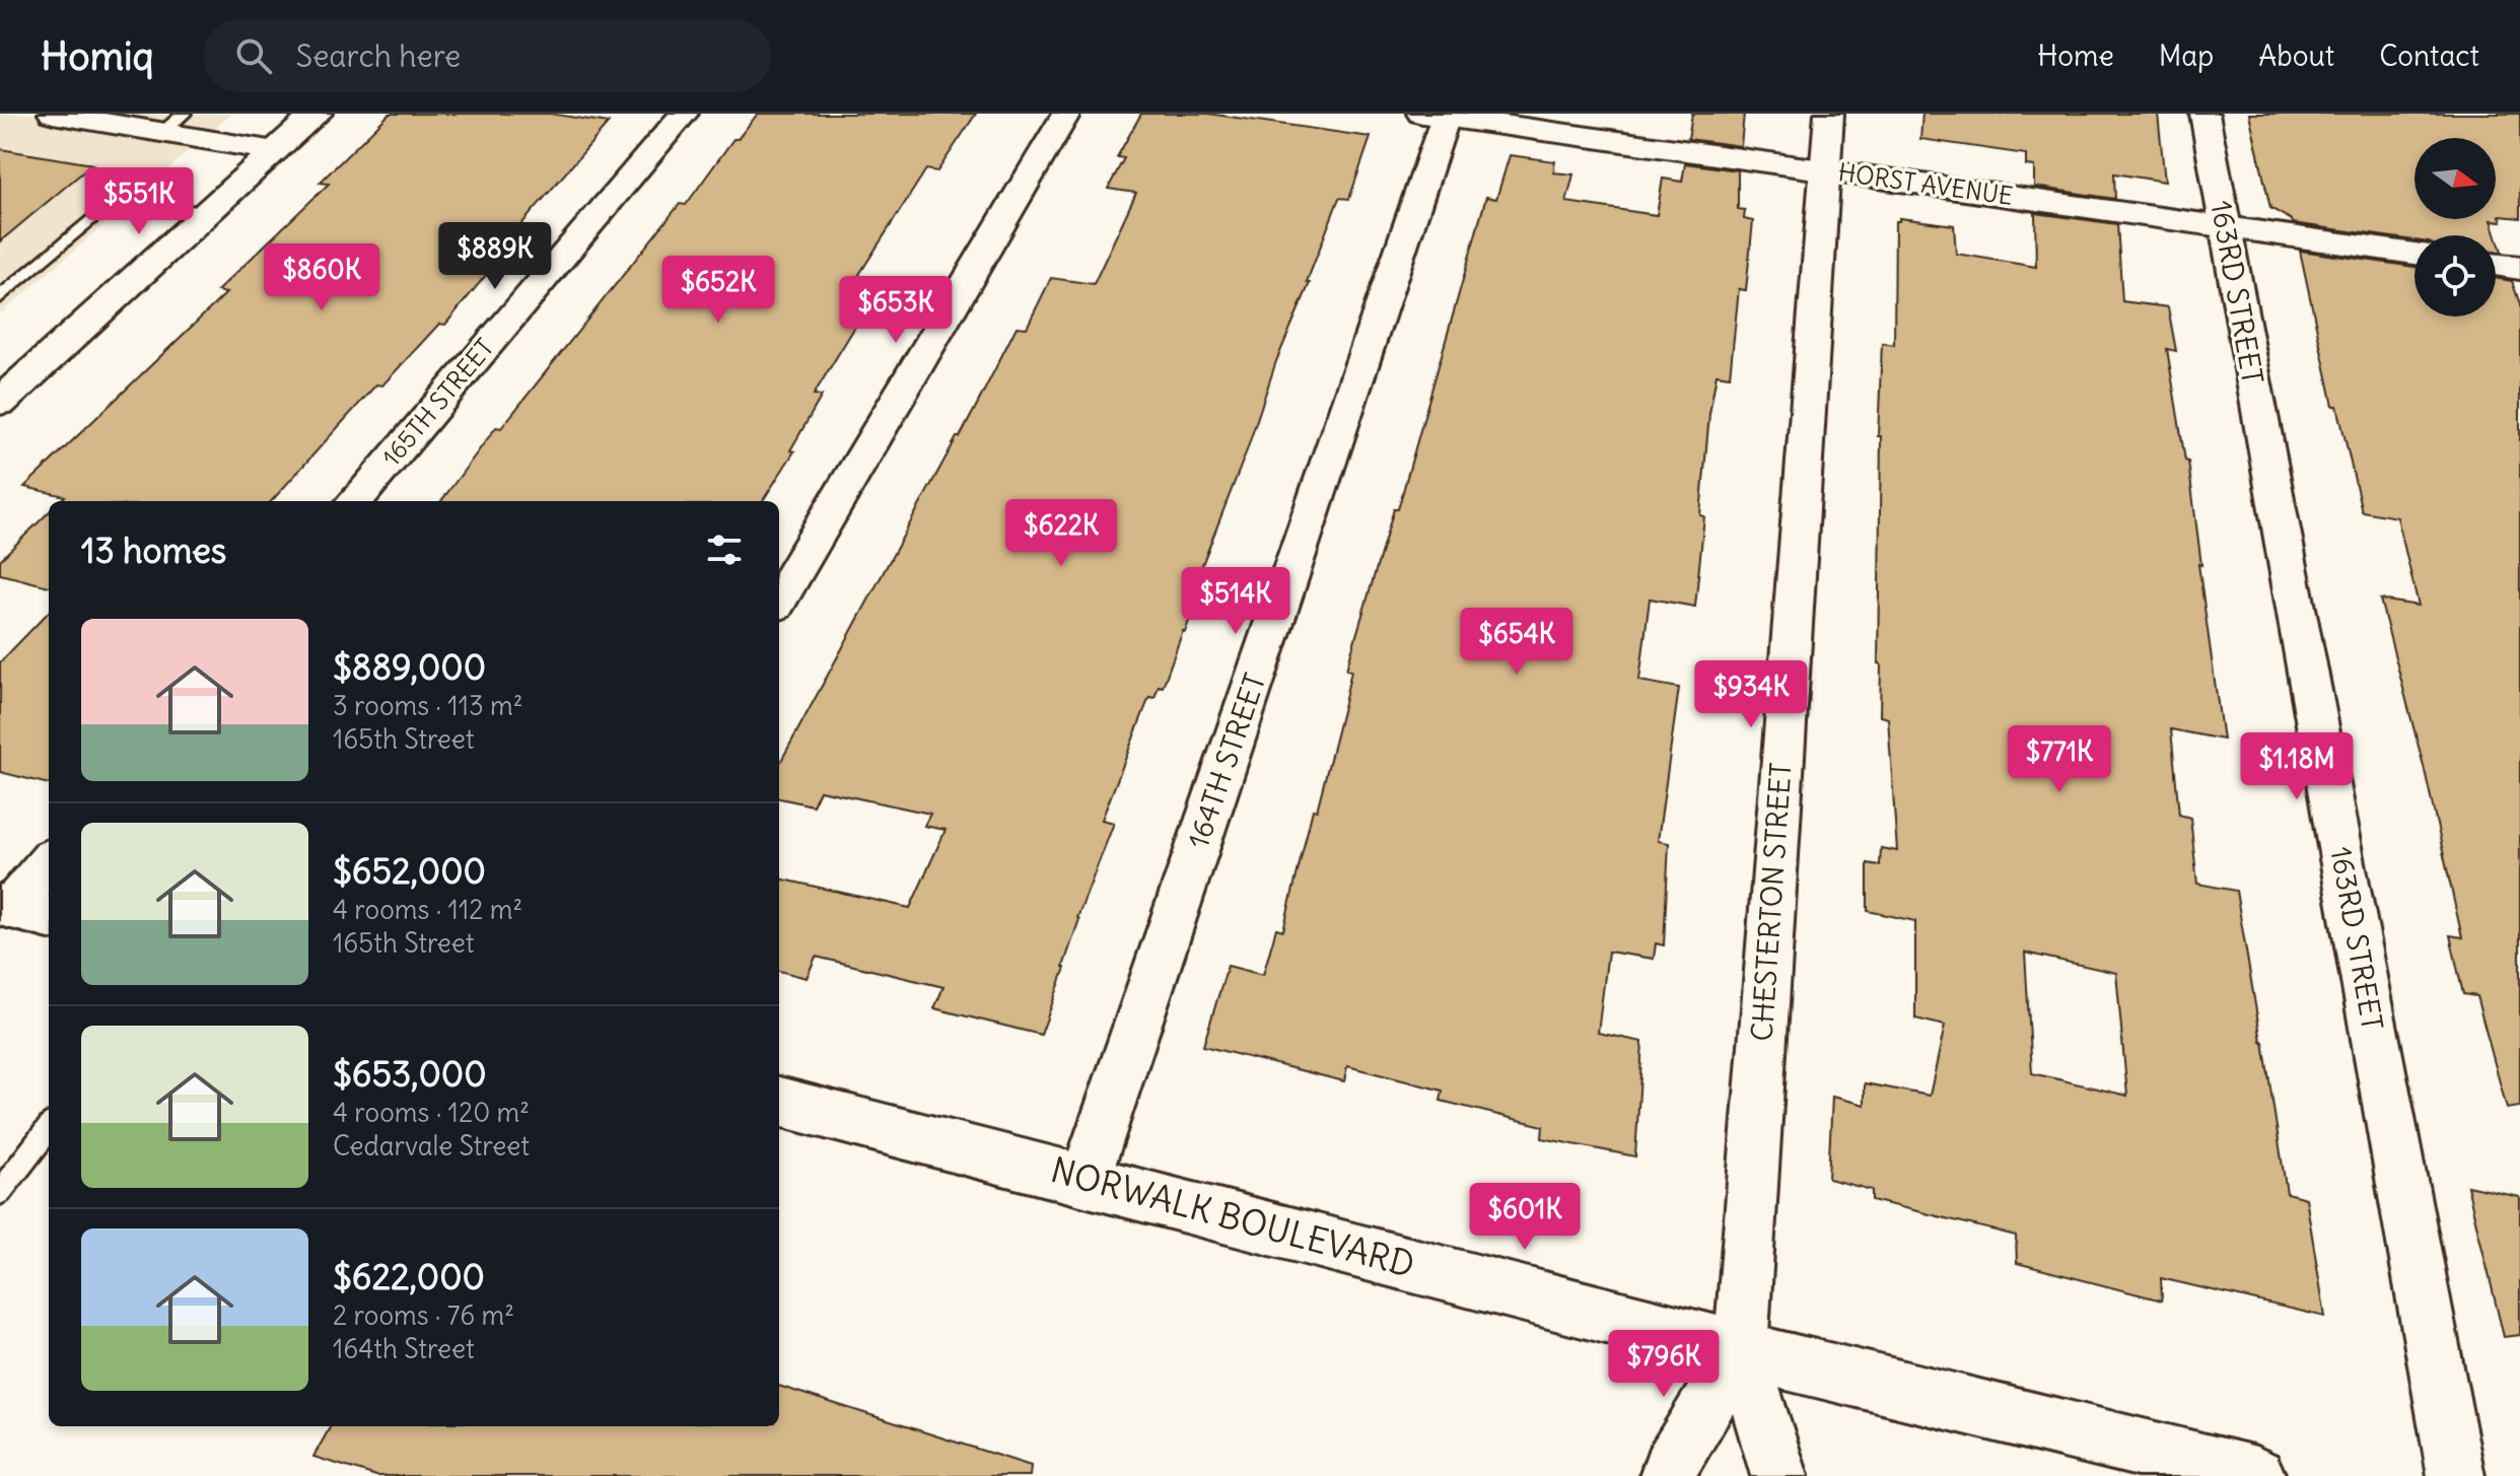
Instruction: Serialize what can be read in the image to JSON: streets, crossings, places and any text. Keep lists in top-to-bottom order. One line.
{"streets":{"street":["HORST AVENUE","163RD STREET","165TH STREET","164TH STREET","CHESTERTON STREET","NORWALK BOULEVARD"]},"crossings":[["HORST AVENUE","163RD STREET"],["HORST AVENUE","164TH STREET"],["HORST AVENUE","CHESTERTON STREET"],["164TH STREET","NORWALK BOULEVARD"],["CHESTERTON STREET","NORWALK BOULEVARD"]],"north":"right","page":{"header":"Homiq","search":"Search here","nav":["Home","Map","About","Contact"],"price":["$551K","$889K","$860K","$652K","$653K","$622K","$514K","$654K","$934K","$771K","$1.18M","$601K","$796K"],"heading":"13 homes","list":[{"name":"$889,000","note":"3 rooms · 113 m² · 165th Street"},{"name":"$652,000","note":"4 rooms · 112 m² · 165th Street"},{"name":"$653,000","note":"4 rooms · 120 m² · Cedarvale Street"},{"name":"$622,000","note":"2 rooms · 76 m² · 164th Street"}]}}
